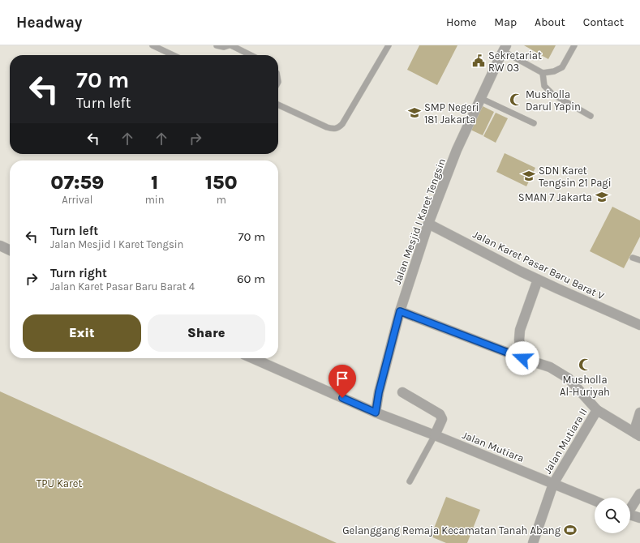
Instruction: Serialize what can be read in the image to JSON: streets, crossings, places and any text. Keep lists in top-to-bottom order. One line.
{"streets":{"street":["Jalan Mesjid I Karet Tengsin","Jalan Karet Pasar Baru Barat V","Jalan Mutiara II","Jalan Mutiara"]},"crossings":[["Jalan Mesjid I Karet Tengsin","Jalan Karet Pasar Baru Barat V"],["Jalan Mesjid I Karet Tengsin","Jalan Mutiara"],["Jalan Mutiara II","Jalan Mutiara"]],"parks":["TPU Karet"],"places":{"public building":["Sekretariat RW 03"],"mosque":["Musholla Darul Yapin","Musholla Al-Huriyah"],"school or university":["SMP Negeri 181 Jakarta","SDN Karet Tengsin 21 Pagi","SMAN 7 Jakarta"],"sports":["Gelanggang Remaja Kecamatan Tanah Abang"]},"page":{"header":"Headway","nav":["Home","Map","About","Contact"],"turn":["70 m","Turn left"],"eta":["07:59","Arrival","1","min","150","m"],"list":[{"name":"Turn left","note":"Jalan Mesjid I Karet Tengsin","value":"70 m"},{"name":"Turn right","note":"Jalan Karet Pasar Baru Barat 4","value":"60 m"}],"buttons":["Exit","Share"]}}
